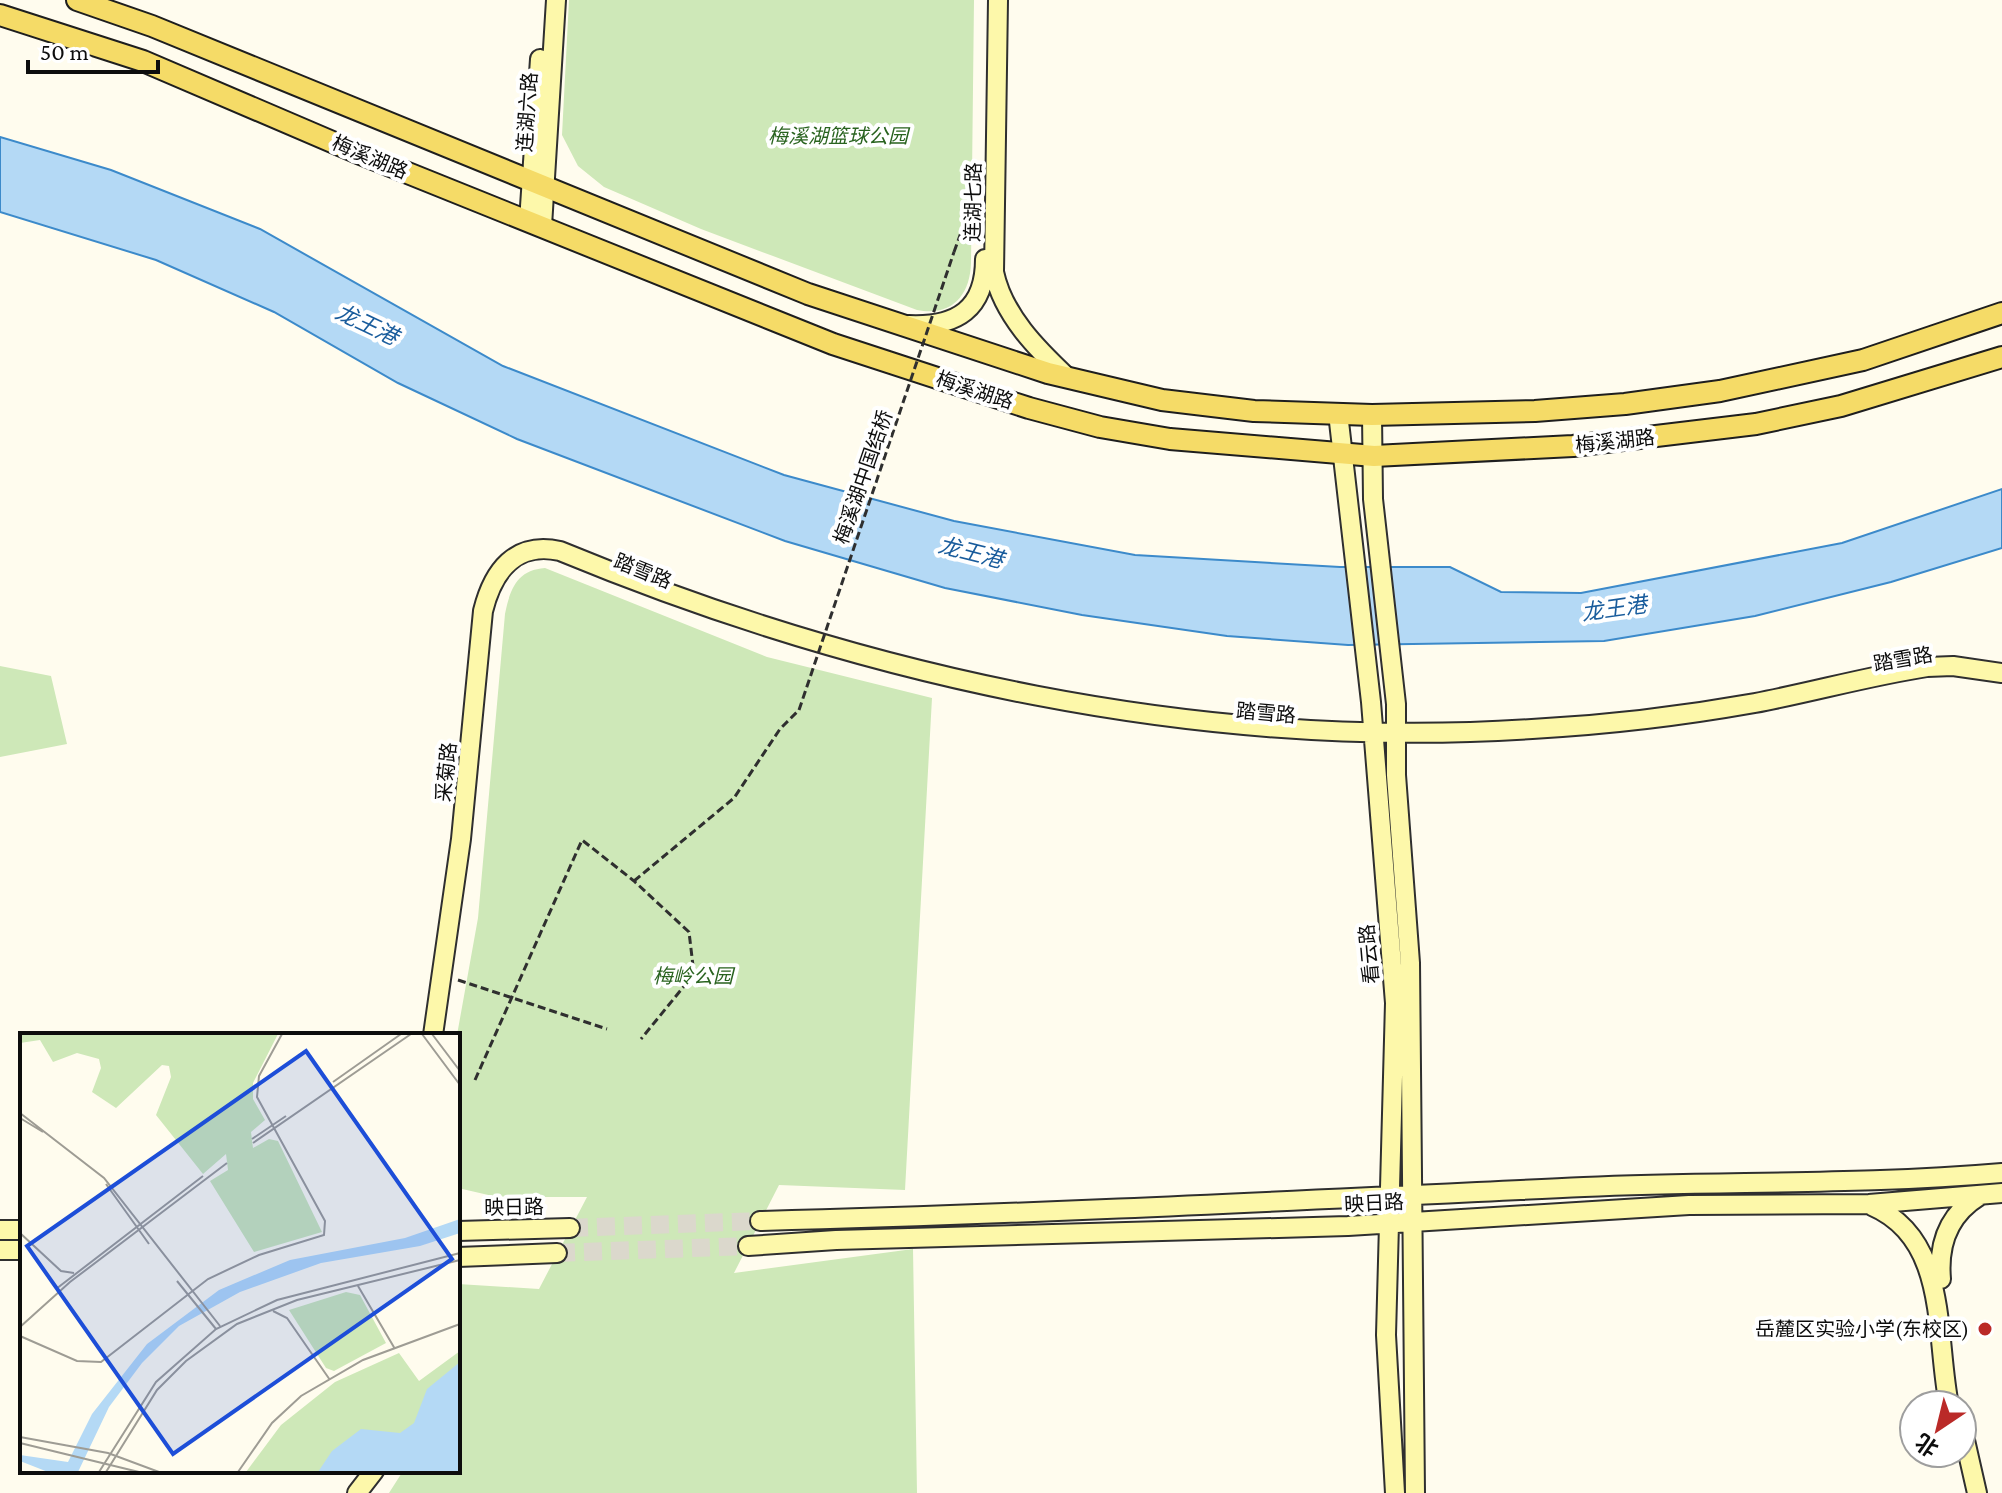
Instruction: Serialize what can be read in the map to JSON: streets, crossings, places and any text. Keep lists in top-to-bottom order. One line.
{"streets":{"main road":["梅溪湖路"],"street":["连湖六路","连湖七路","踏雪路","采菊路","看云路","映日路"],"path":["梅溪湖中国结桥"]},"crossings":[["连湖六路","梅溪湖路"],["梅溪湖路","连湖七路"],["梅溪湖路","看云路"],["连湖七路","梅溪湖中国结桥"],["踏雪路","采菊路"],["踏雪路","看云路"],["看云路","映日路"]],"water":["龙王港"],"parks":["梅溪湖篮球公园","梅岭公园"],"places":["岳麓区实验小学(东校区)"],"scale_bar":"50 m","north":"bottom left"}
